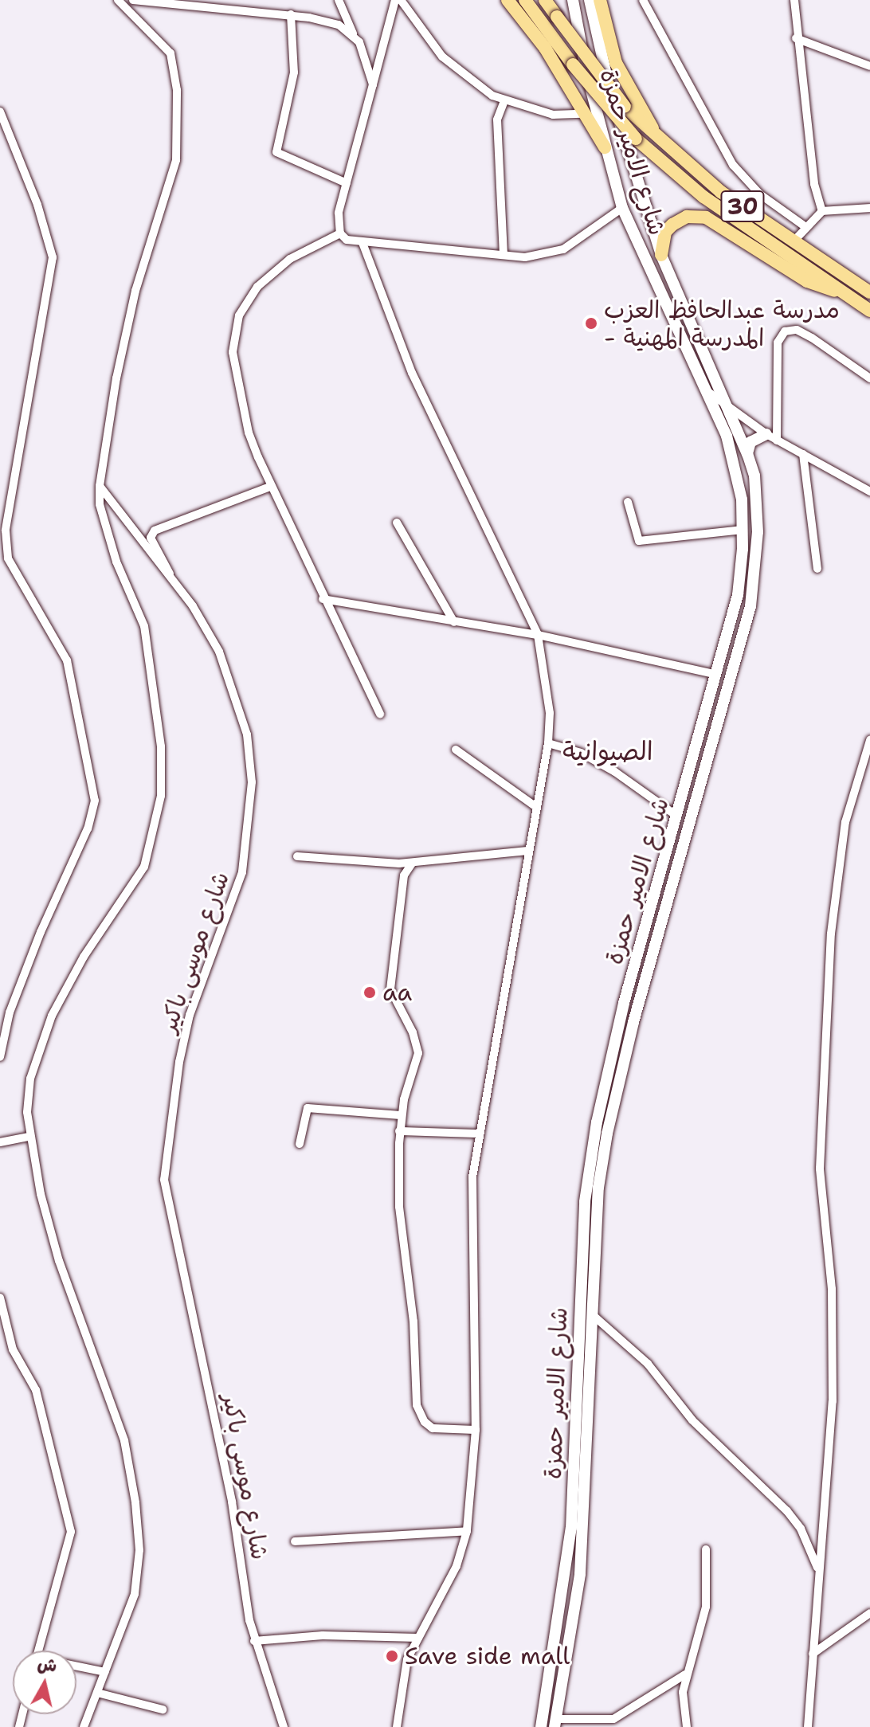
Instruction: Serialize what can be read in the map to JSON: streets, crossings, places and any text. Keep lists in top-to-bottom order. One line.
{"streets":{"main road":["شارع الامير حمزة","30"],"street":["شارع موسى باكير"]},"districts":["الصيوانية"],"places":["مدرسة عبدالحافظ العزب - المدرسة المهنية","aa","Save side mall"],"north":"top"}
